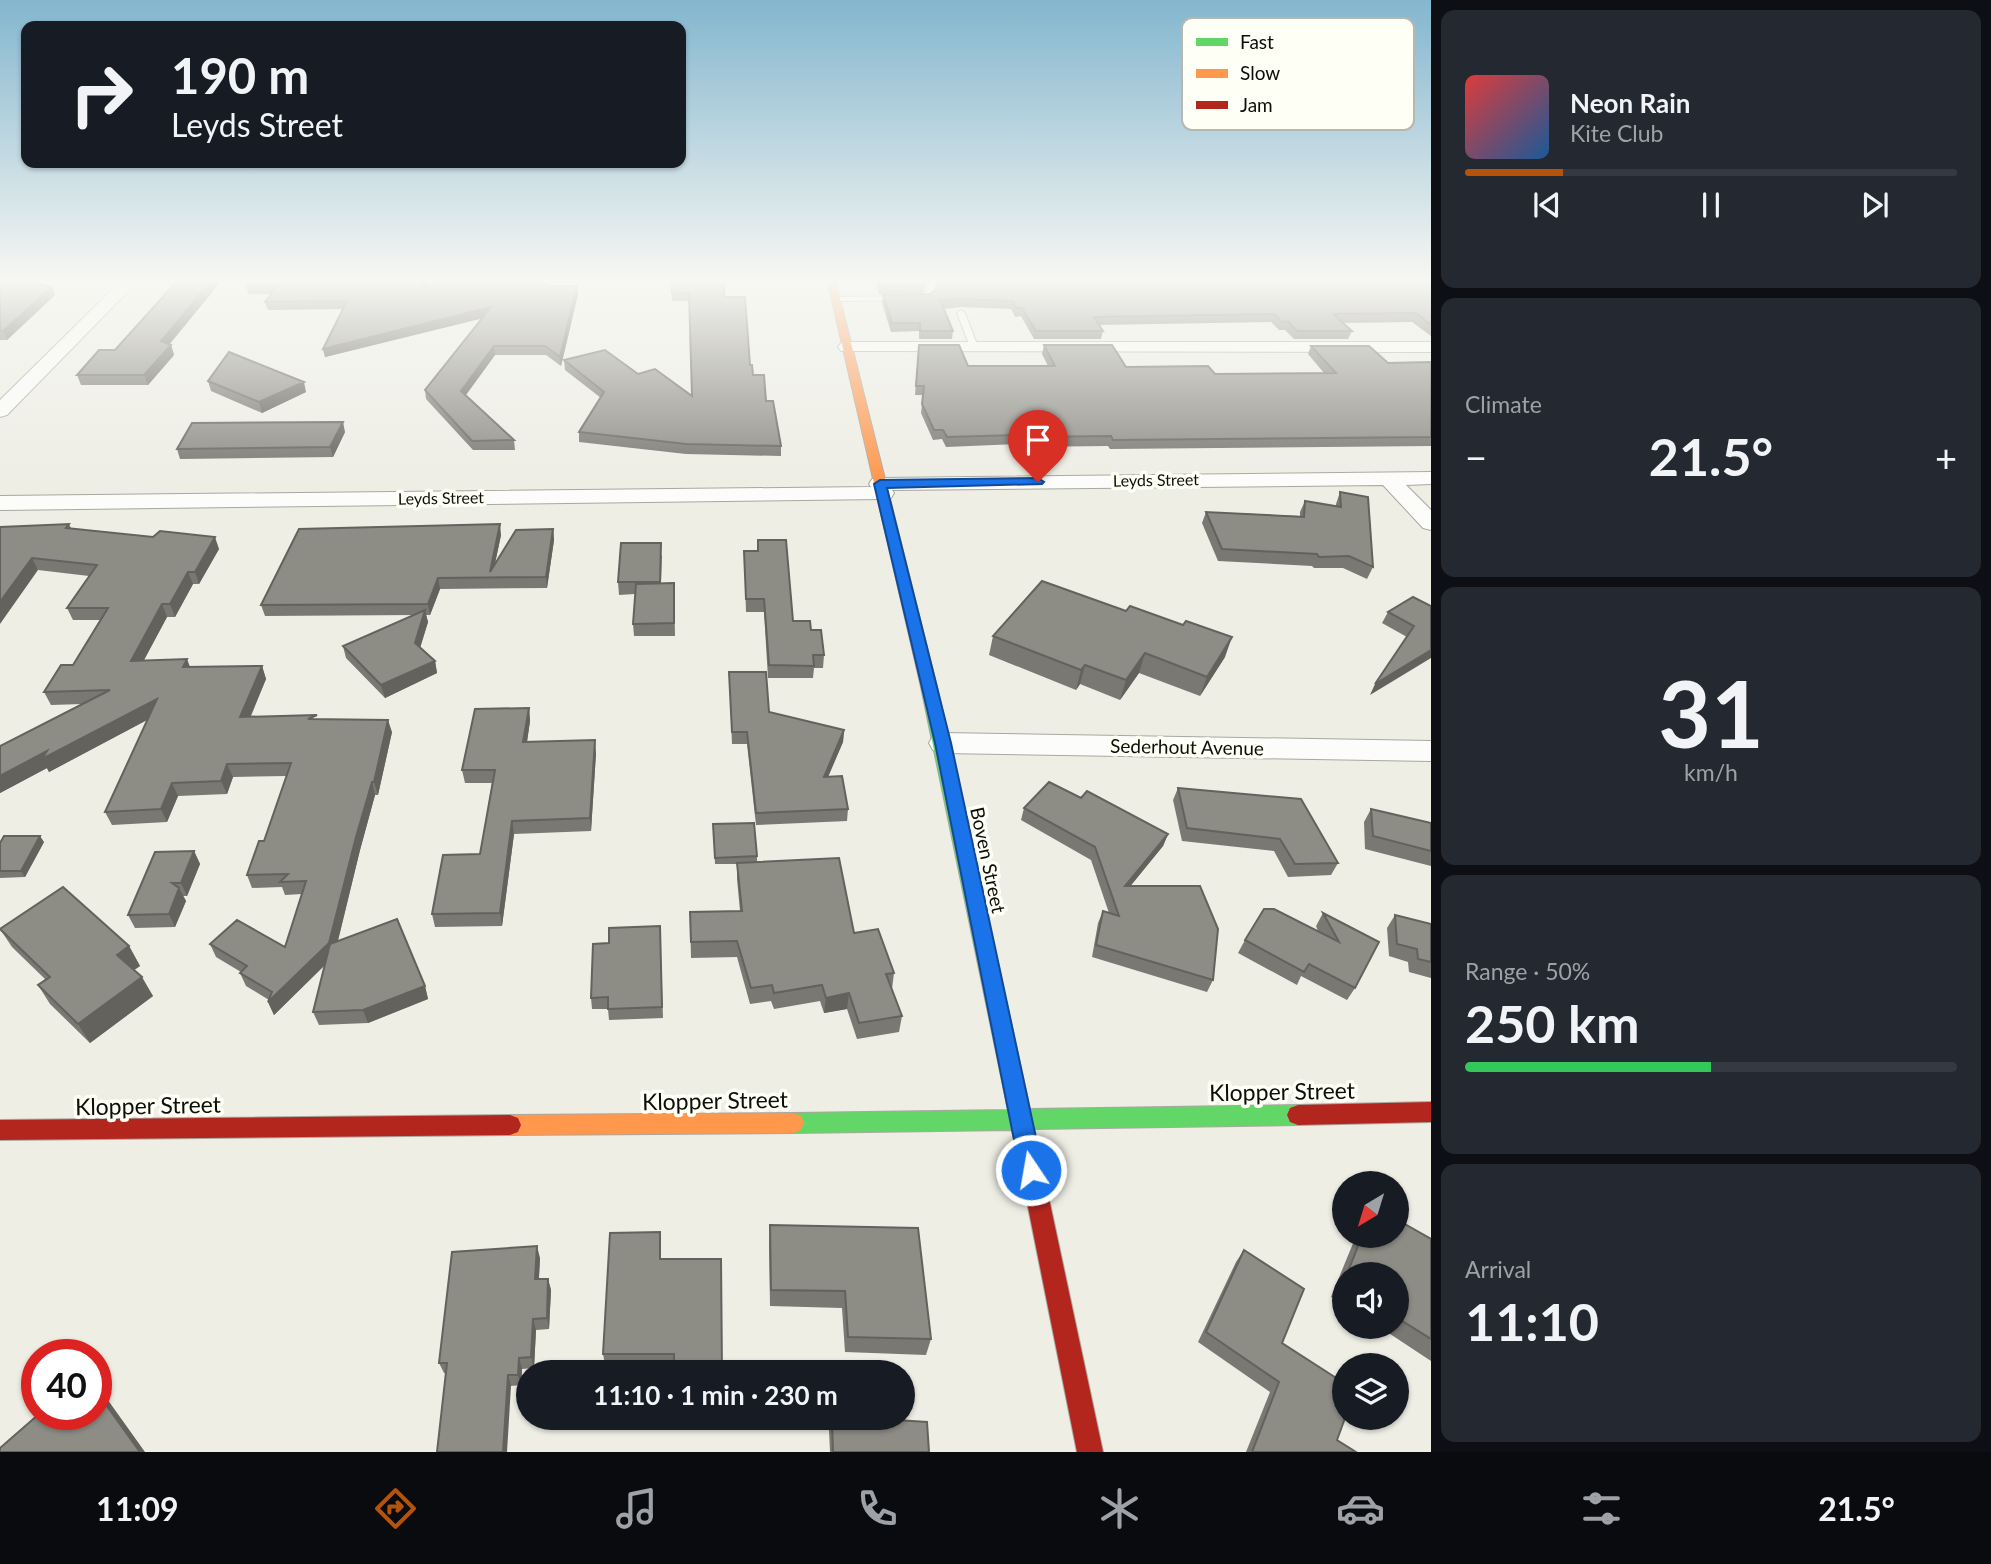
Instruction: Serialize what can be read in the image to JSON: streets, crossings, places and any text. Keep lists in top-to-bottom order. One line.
{"streets":{"street":["Leyds Street","Sederhout Avenue","Boven Street","Klopper Street"]},"crossings":[["Leyds Street","Boven Street"],["Sederhout Avenue","Boven Street"],["Boven Street","Klopper Street"]],"legend":["Fast","Slow","Jam"],"north":"bottom left","page":{"turn":["190 m","Leyds Street"],"song":["Neon Rain","Kite Club"],"tile":["Climate",["31","km/h"],["Range · 50%","250 km"],["Arrival","11:10"]],"heat":["−","21.5°","+"],"limit":"40","trip":"11:10 · 1 min · 230 m","tabs":["11:09","21.5°"]}}
